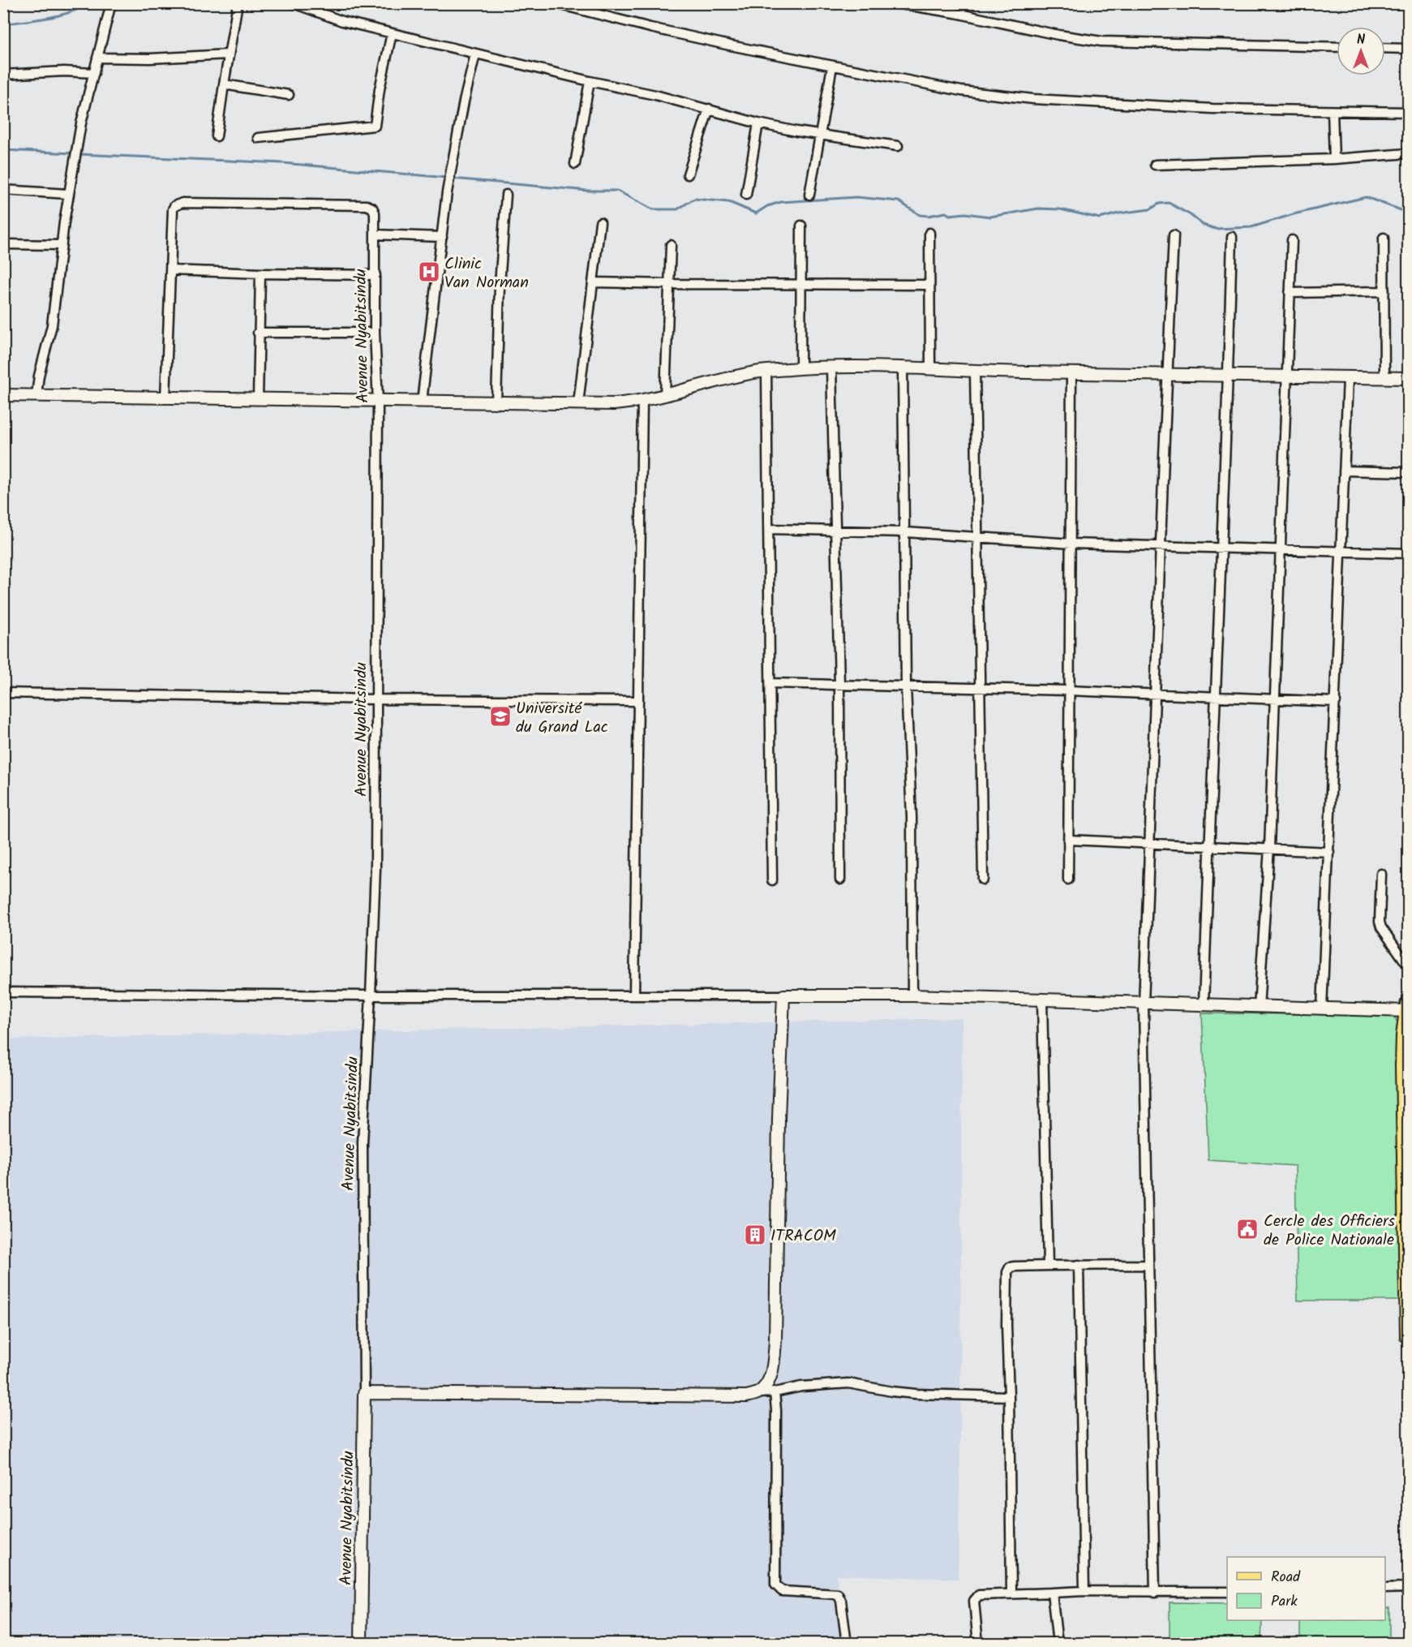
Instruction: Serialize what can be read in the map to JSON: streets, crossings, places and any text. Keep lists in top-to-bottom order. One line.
{"streets":{"street":["Avenue Nyabitsindu"]},"places":{"hospital":["Clinic Van Norman"],"school or university":["Université du Grand Lac"],"public building":["Cercle des Officiers de Police Nationale"],"building":["ITRACOM"]},"legend":["Road","Park"],"north":"top"}
